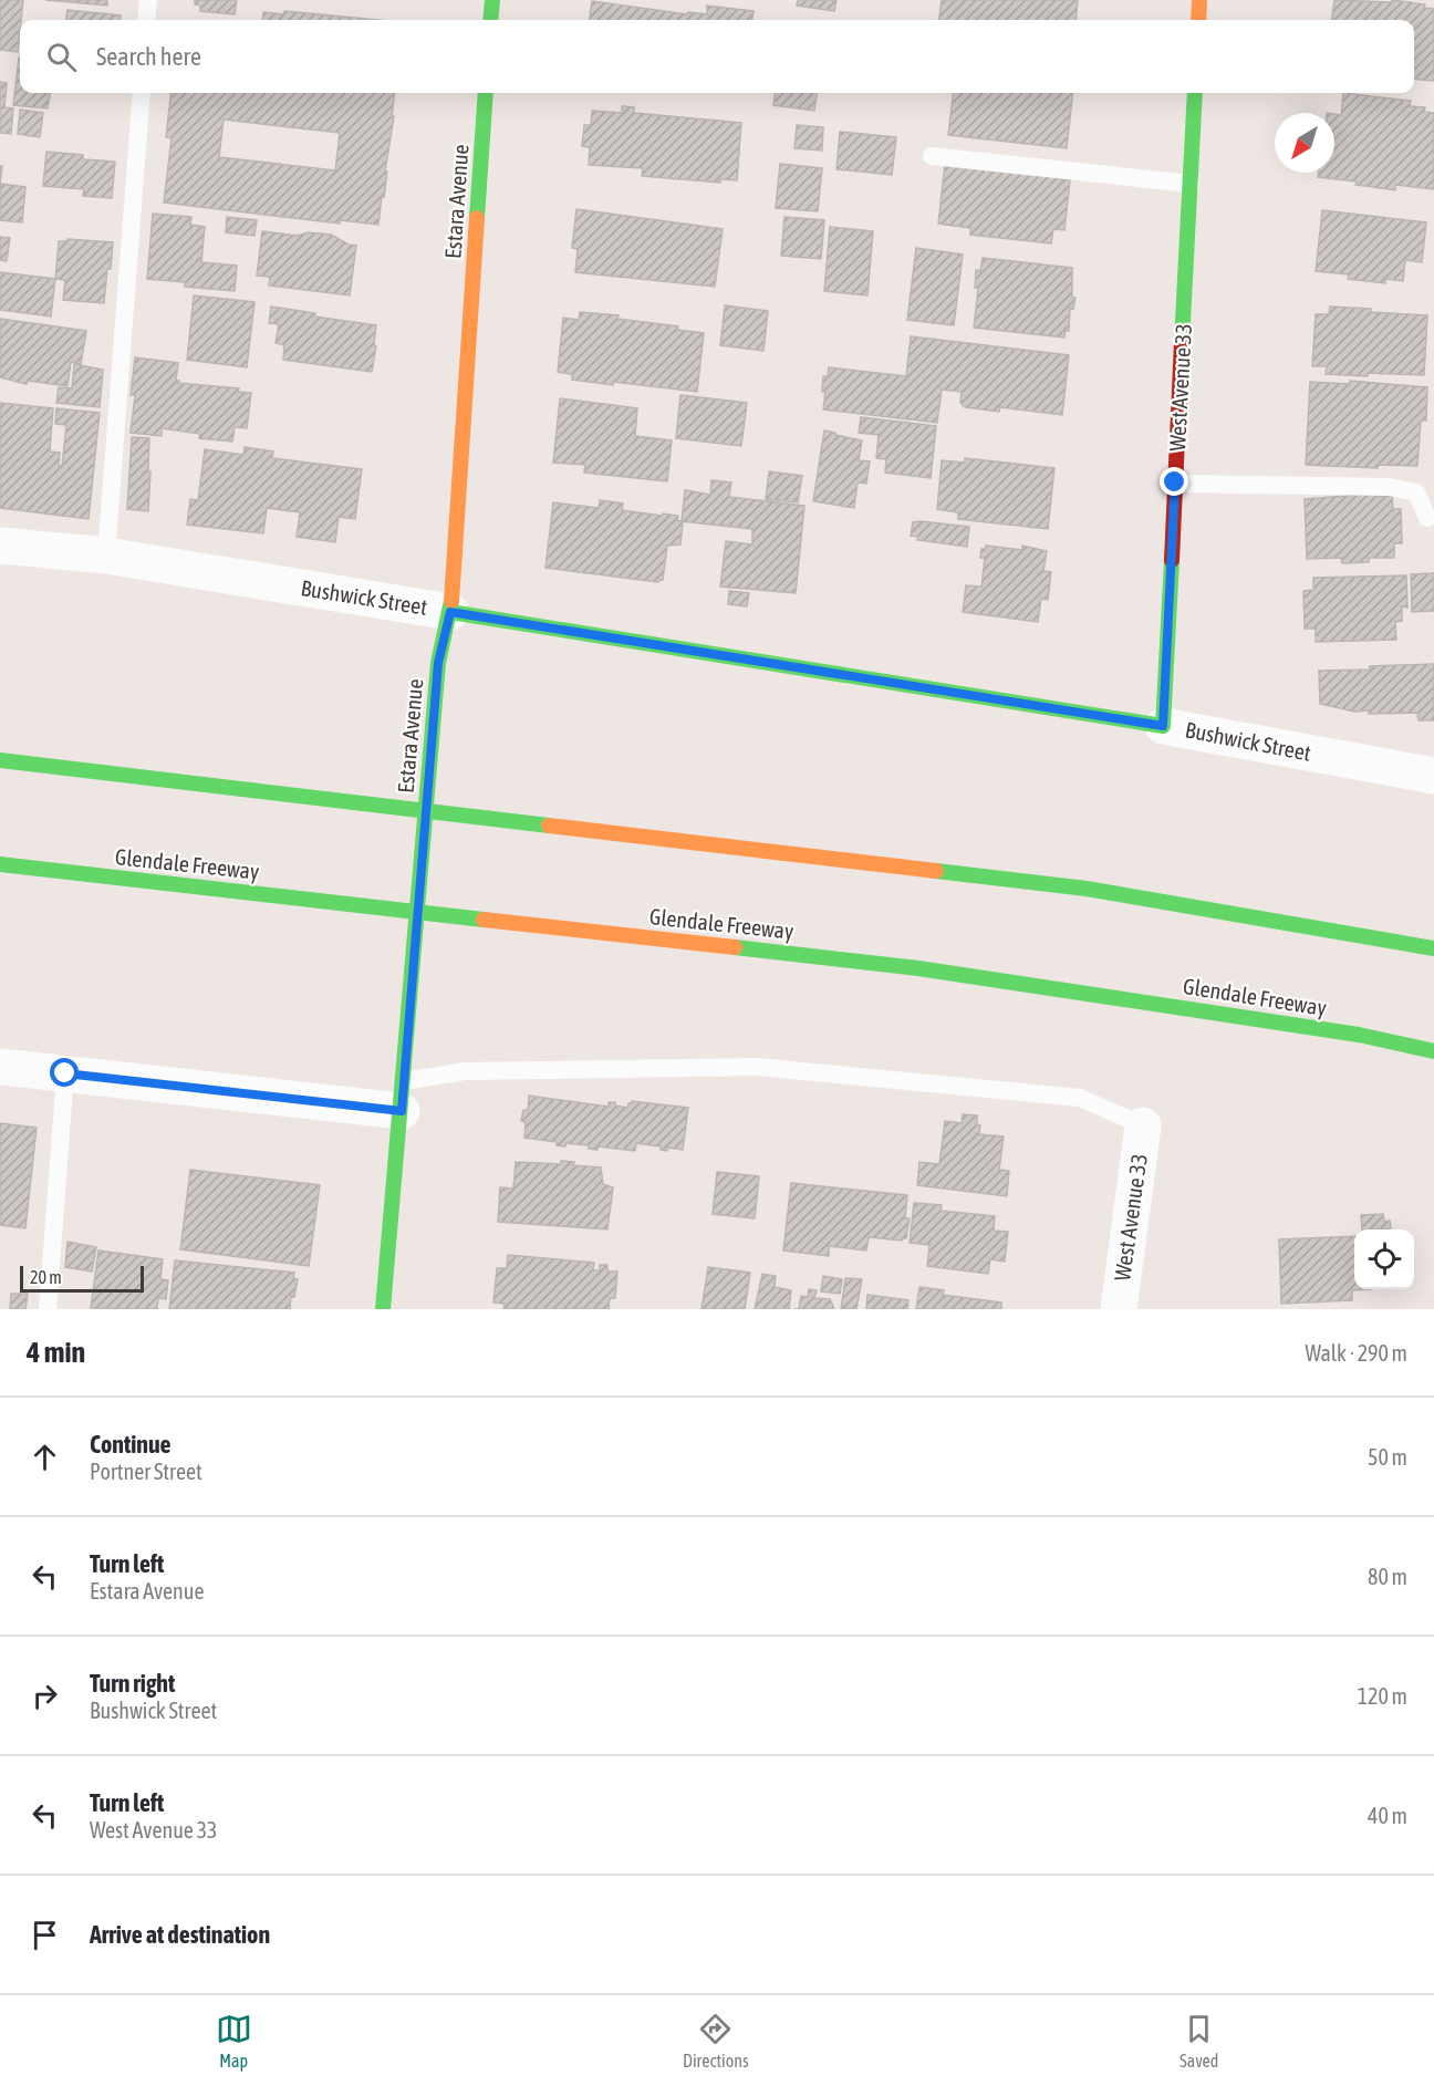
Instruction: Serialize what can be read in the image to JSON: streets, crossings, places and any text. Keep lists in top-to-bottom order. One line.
{"streets":{"main road":["Estara Avenue","West Avenue 33","Bushwick Street","Glendale Freeway"]},"crossings":[["Estara Avenue","Bushwick Street"],["West Avenue 33","Bushwick Street"]],"scale_bar":"20 m","north":"bottom left","page":{"search":"Search here","scale":"20 m","heading":["4 min","Walk · 290 m"],"list":[["Continue","Portner Street","50 m"],["Turn left","Estara Avenue","80 m"],["Turn right","Bushwick Street","120 m"],["Turn left","West Avenue 33","40 m"],"Arrive at destination"],"nav":["Map","Directions","Saved"]}}
